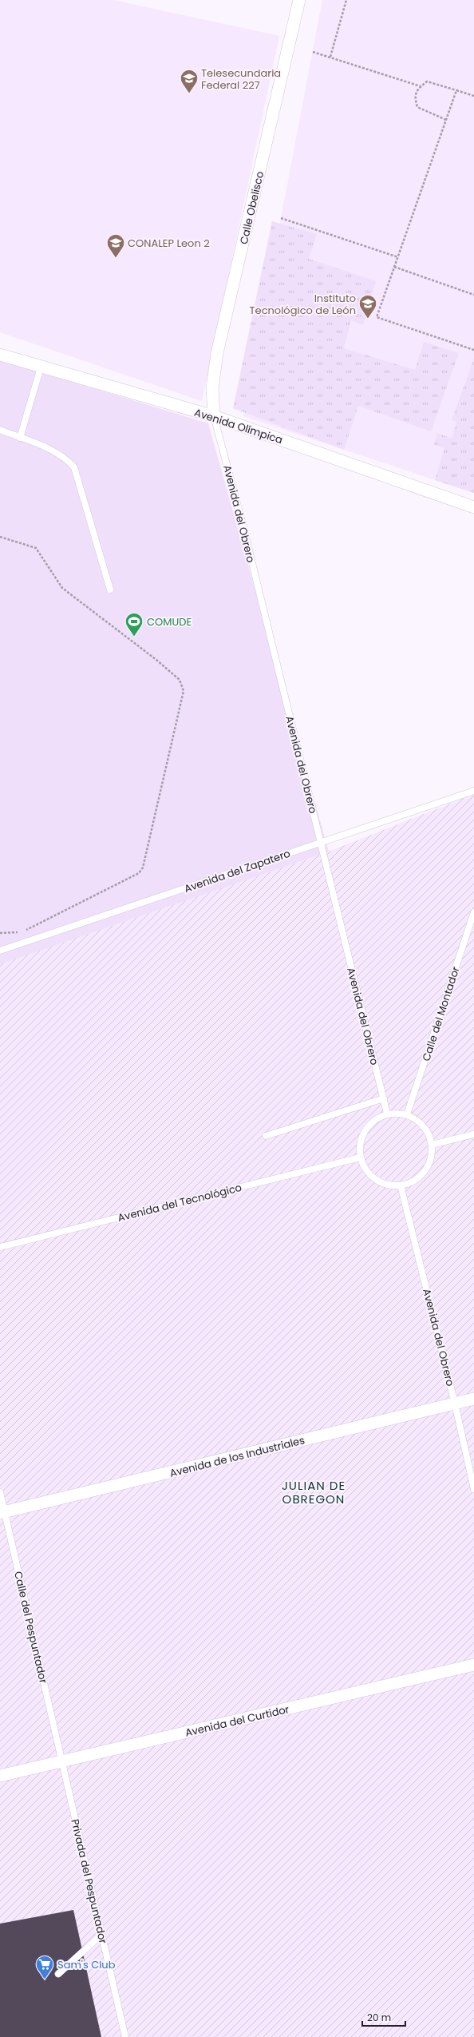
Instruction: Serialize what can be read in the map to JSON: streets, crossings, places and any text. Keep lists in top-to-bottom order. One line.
{"streets":{"street":["Calle Obelisco","Avenida Olímpica","Avenida de los Industriales","Avenida del Curtidor"],"lane":["Avenida del Obrero","Avenida del Zapatero","Calle del Montador","Avenida del Tecnológico","Calle del Pespuntador","Privada del Pespuntador"]},"crossings":[["Calle Obelisco","Avenida Olímpica"],["Calle Obelisco","Avenida del Obrero"],["Avenida Olímpica","Avenida del Obrero"],["Avenida del Obrero","Avenida del Zapatero"],["Avenida del Obrero","Calle del Montador"],["Avenida del Obrero","Avenida del Tecnológico"],["Avenida del Obrero","Avenida de los Industriales"],["Calle del Montador","Avenida del Tecnológico"],["Avenida de los Industriales","Calle del Pespuntador"],["Calle del Pespuntador","Avenida del Curtidor"],["Calle del Pespuntador","Privada del Pespuntador"],["Avenida del Curtidor","Privada del Pespuntador"]],"districts":["JULIAN DE OBREGON"],"places":{"school or university":["Telesecundaria Federal 227","CONALEP Leon 2","Instituto Tecnológico de León"],"sports":["COMUDE"],"supermarket":["Sam's Club"]},"scale_bar":"20 m"}
